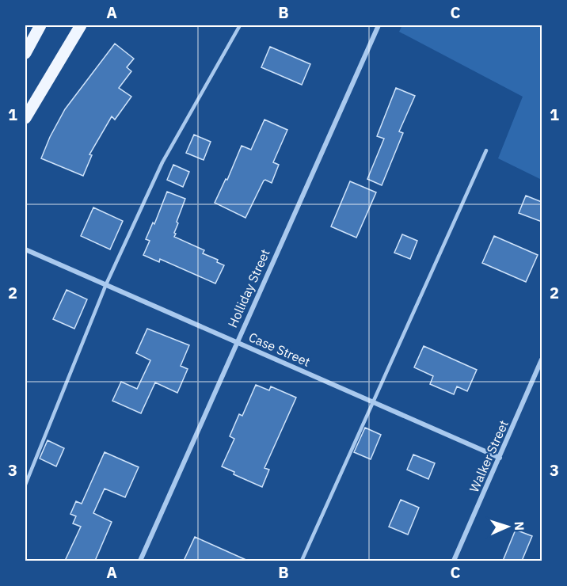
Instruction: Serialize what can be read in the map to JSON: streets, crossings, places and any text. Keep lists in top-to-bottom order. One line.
{"streets":{"street":["Holliday Street","Case Street","Walker Street"]},"crossings":[["Holliday Street","Case Street"],["Case Street","Walker Street"]],"north":"right","grid":{"columns":["A","B","C"],"rows":["1","2","3"]}}
